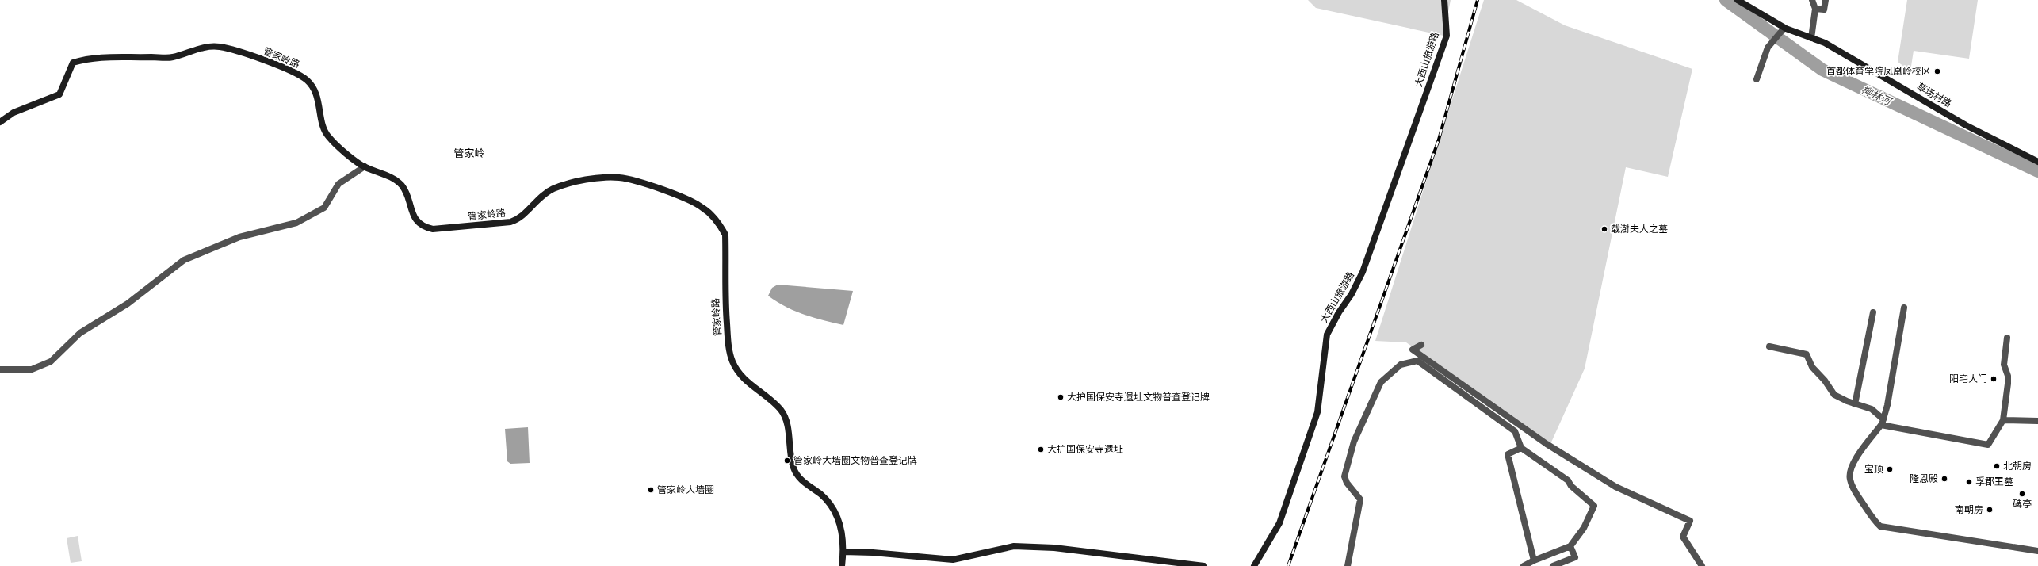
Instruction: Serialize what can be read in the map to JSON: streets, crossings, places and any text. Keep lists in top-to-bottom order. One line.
{"streets":{"street":["管家岭路","大西山旅游路","草场村路"]},"districts":["管家岭"],"water":["柳林河"],"places":["首都体育学院凤凰岭校区","载澍夫人之墓","阳宅大门","大护国保安寺遗址文物普查登记牌","大护国保安寺遗址","管家岭大墙圈文物普查登记牌","北朝房","宝顶","隆恩殿","孚郡王墓","管家岭大墙圈","碑亭","南朝房"]}
